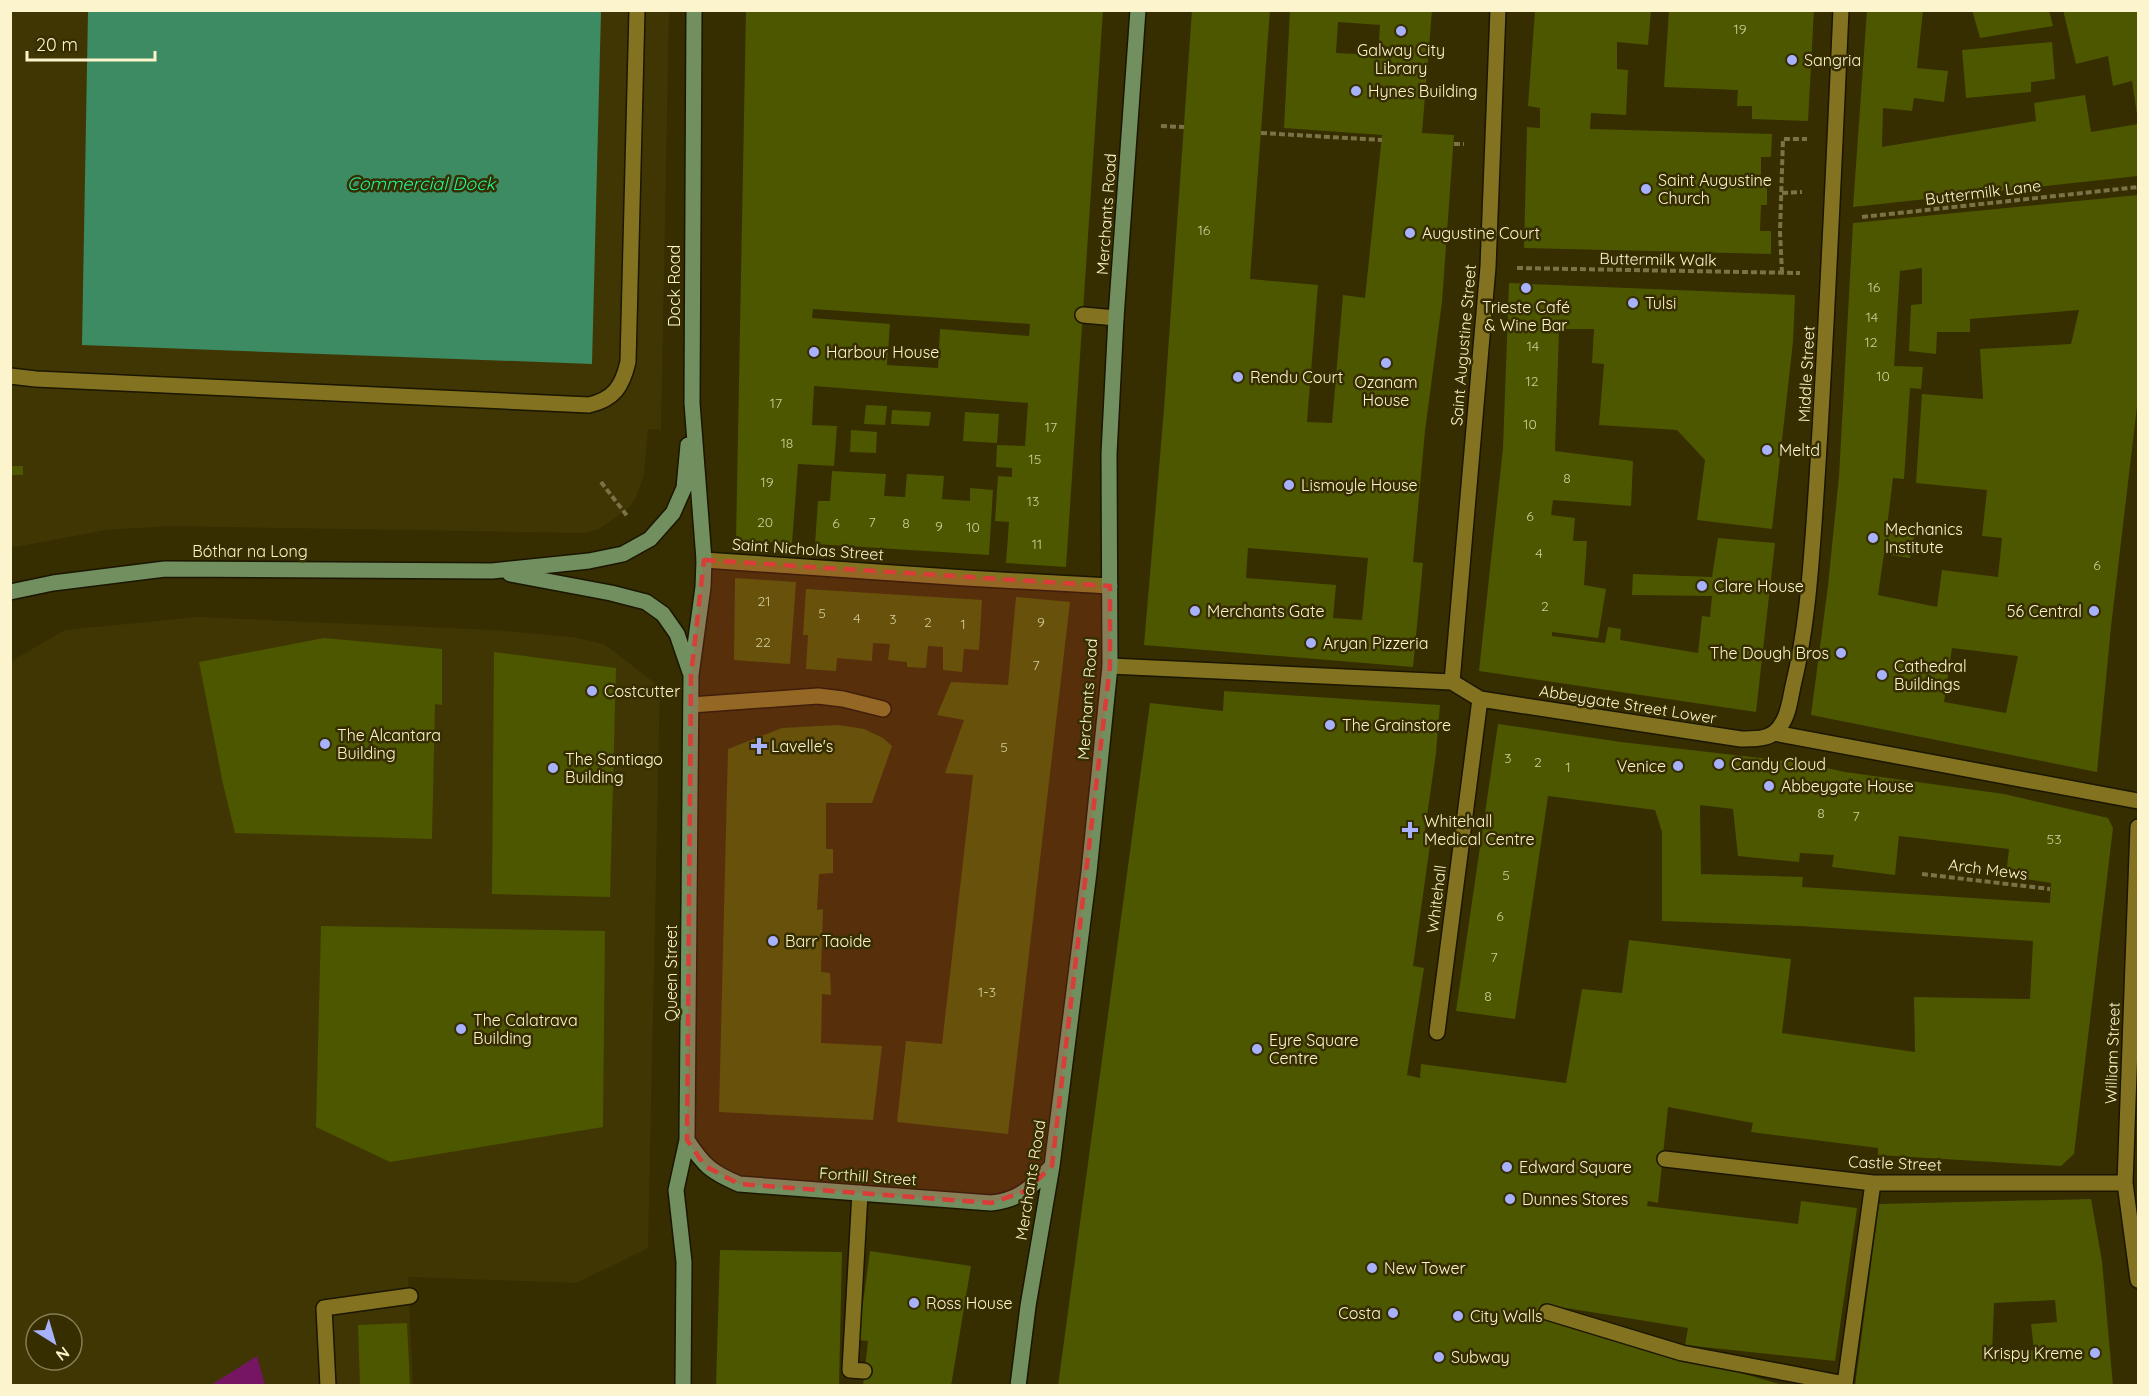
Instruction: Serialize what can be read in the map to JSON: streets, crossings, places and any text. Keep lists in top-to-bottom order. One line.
{"streets":{"main road":["Merchants Road","Dock Road","Bóthar na Long","Queen Street","Forthill Street"],"street":["Saint Augustine Street","Middle Street","Saint Nicholas Street","Abbeygate Street Lower","Whitehall","William Street","Castle Street"],"path":["Buttermilk Lane","Buttermilk Walk","Arch Mews"]},"crossings":[["Buttermilk Lane","Middle Street"],["Merchants Road","Saint Nicholas Street"],["Merchants Road","Abbeygate Street Lower"],["Merchants Road","Forthill Street"],["Buttermilk Walk","Saint Augustine Street"],["Buttermilk Walk","Middle Street"],["Dock Road","Saint Nicholas Street"],["Dock Road","Bóthar na Long"],["Dock Road","Queen Street"],["Saint Augustine Street","Abbeygate Street Lower"],["Middle Street","Abbeygate Street Lower"],["Saint Nicholas Street","Queen Street"],["Bóthar na Long","Queen Street"],["Abbeygate Street Lower","Whitehall"],["Queen Street","Forthill Street"],["William Street","Castle Street"]],"water":["Commercial Dock"],"places":{"other":["Galway City Library","Sangria","Hynes Building","Saint Augustine Church","Augustine Court","Trieste Café & Wine Bar","Tulsi","Harbour House","Ozanam House","Rendu Court","Meltd","Lismoyle House","Mechanics Institute","Clare House","Merchants Gate","56 Central","Aryan Pizzeria","The Dough Bros","Cathedral Buildings","Costcutter","The Grainstore","The Alcantara Building","Candy Cloud","Venice","The Santiago Building","Abbeygate House","Barr Taoide","The Calatrava Building","Eyre Square Centre","Edward Square","Dunnes Stores","New Tower","Ross House","Costa","City Walls","Krispy Kreme","Subway"],"health":["Lavelle's","Whitehall Medical Centre"]},"house_numbers":["19","16","16","14","12","14","10","12","17","10","17","18","15","8","19","13","6","20","7","6","8","9","10","11","4","6","21","2","5","4","3","2","9","1","22","7","5","3","2","1","8","7","53","5","6","7","1-3","8"],"scale_bar":"20 m","north":"bottom right"}
